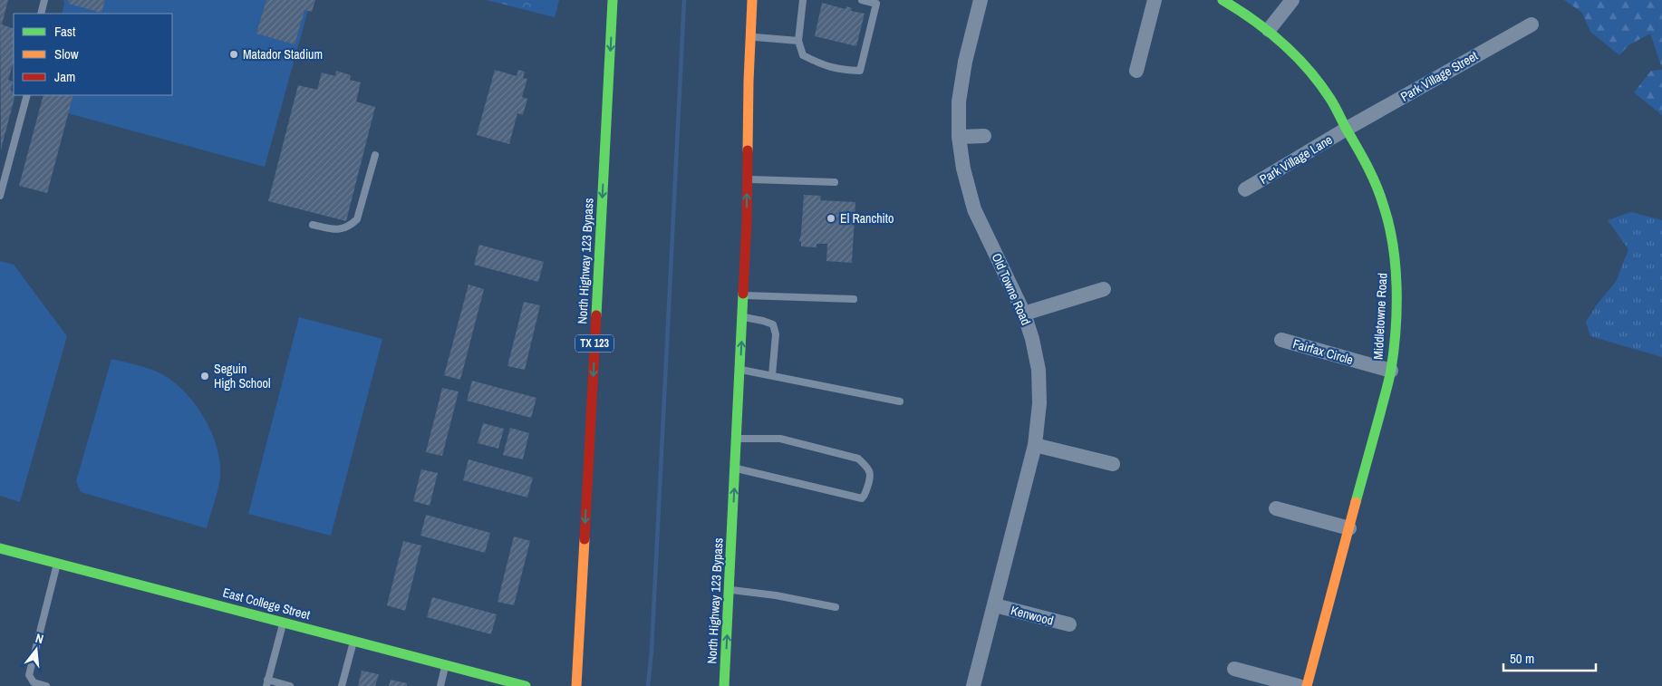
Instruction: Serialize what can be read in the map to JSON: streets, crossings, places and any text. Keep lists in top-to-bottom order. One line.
{"streets":{"main road":["North Highway 123 Bypass","Middletowne Road","TX 123","East College Street"],"street":["Park Village Street","Park Village Lane","Old Towne Road","Fairfax Circle","Kenwood"]},"crossings":[["Park Village Street","Park Village Lane"],["Park Village Street","Middletowne Road"],["Park Village Lane","Middletowne Road"],["Old Towne Road","Kenwood"],["Middletowne Road","Fairfax Circle"]],"places":["Matador Stadium","El Ranchito","Seguin High School"],"legend":["Fast","Slow","Jam"],"scale_bar":"50 m","north":"top"}
